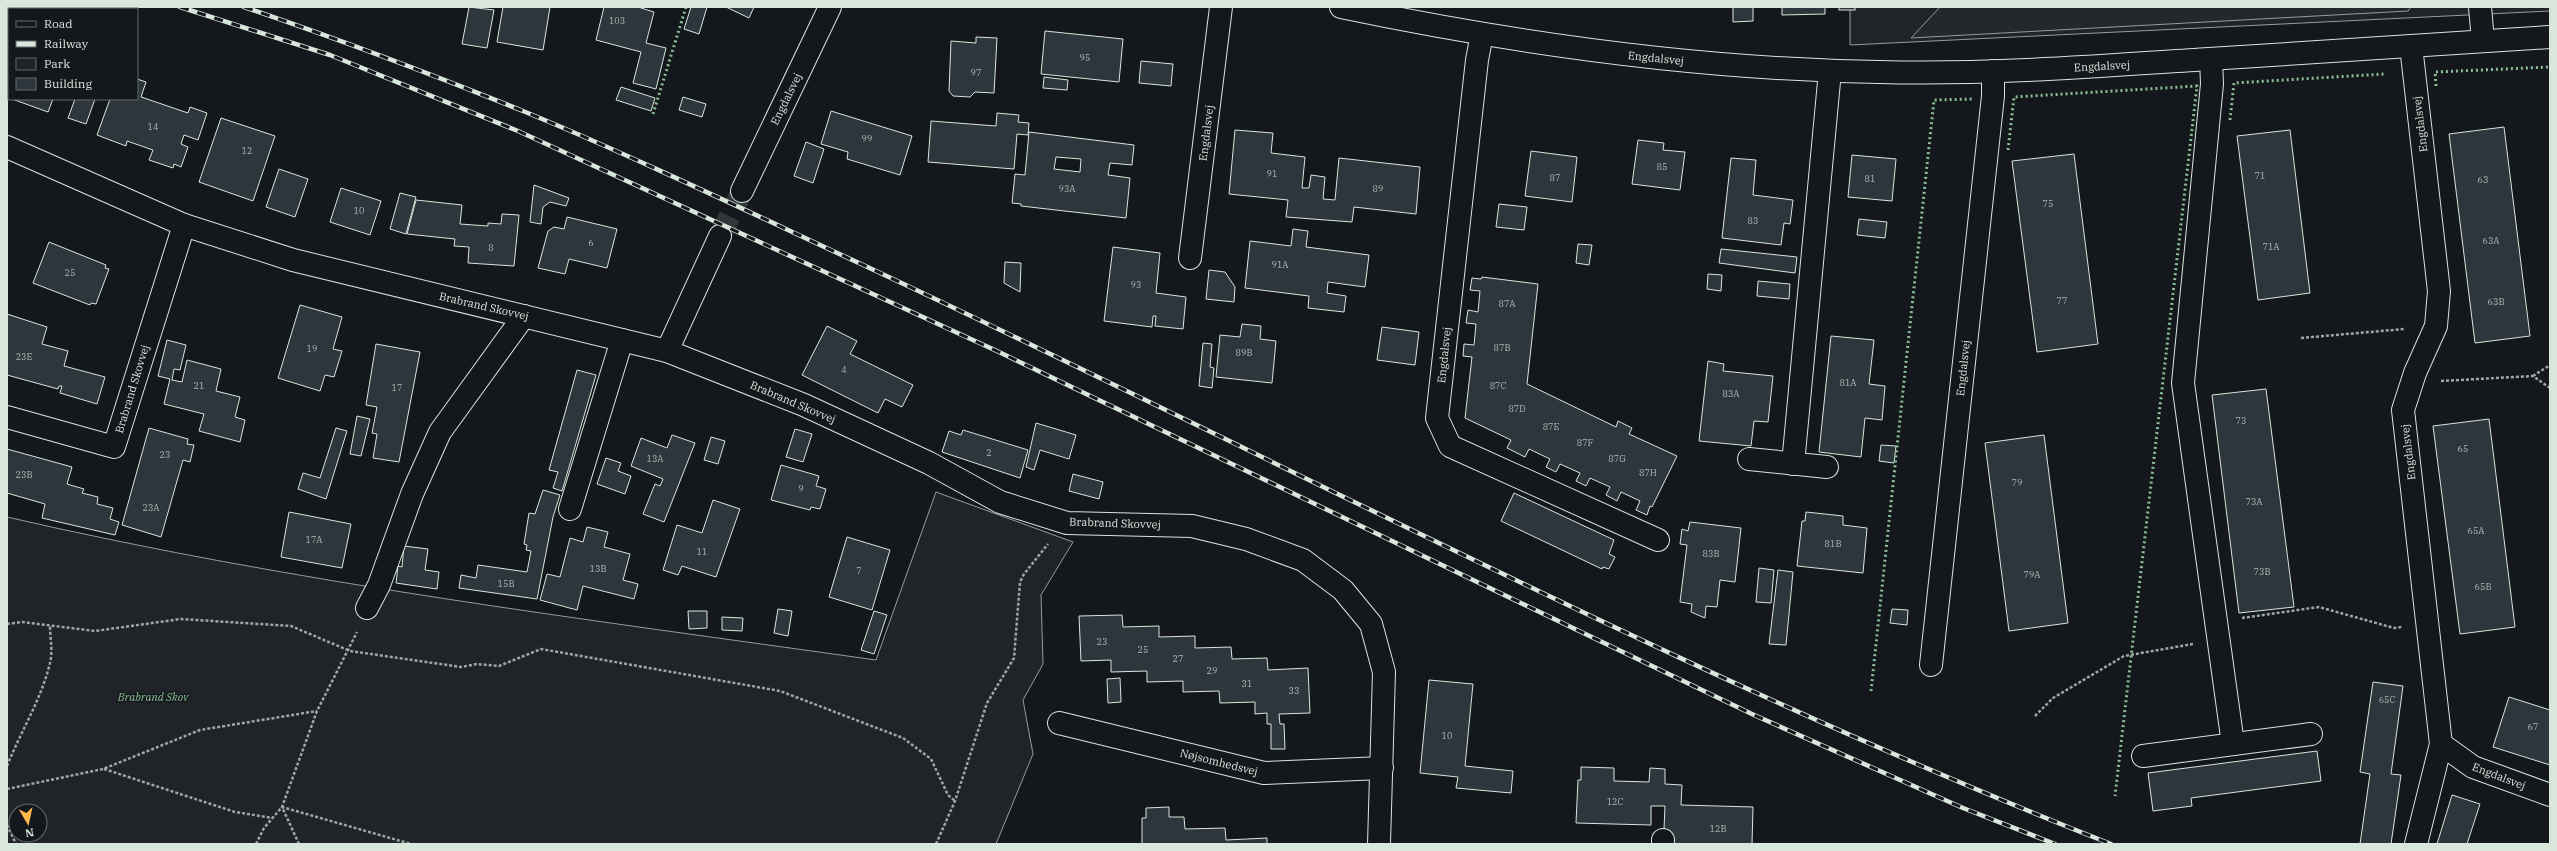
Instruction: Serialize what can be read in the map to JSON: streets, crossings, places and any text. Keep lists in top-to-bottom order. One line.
{"streets":{"street":["Engdalsvej","Brabrand Skovvej","Nøjsomhedsvej"]},"crossings":[["Brabrand Skovvej","Nøjsomhedsvej"]],"parks":["Brabrand Skov"],"house_numbers":["103","95","97","14","99","12","85","91","71","87","81","63","93A","89","75","10","83","63A","6","71A","8","91A","25","93","77","63B","87A","87B","19","89B","23E","4","81A","21","87C","17","83A","87D","73","87E","87F","65","2","23","13A","87G","87H","23B","79","9","73A","23A","65A","17A","81B","11","83B","13B","7","73B","79A","15B","65B","23","25","27","29","31","33","65C","67","10","12C","12B"],"legend":["Road","Railway","Park","Building"],"north":"bottom"}
